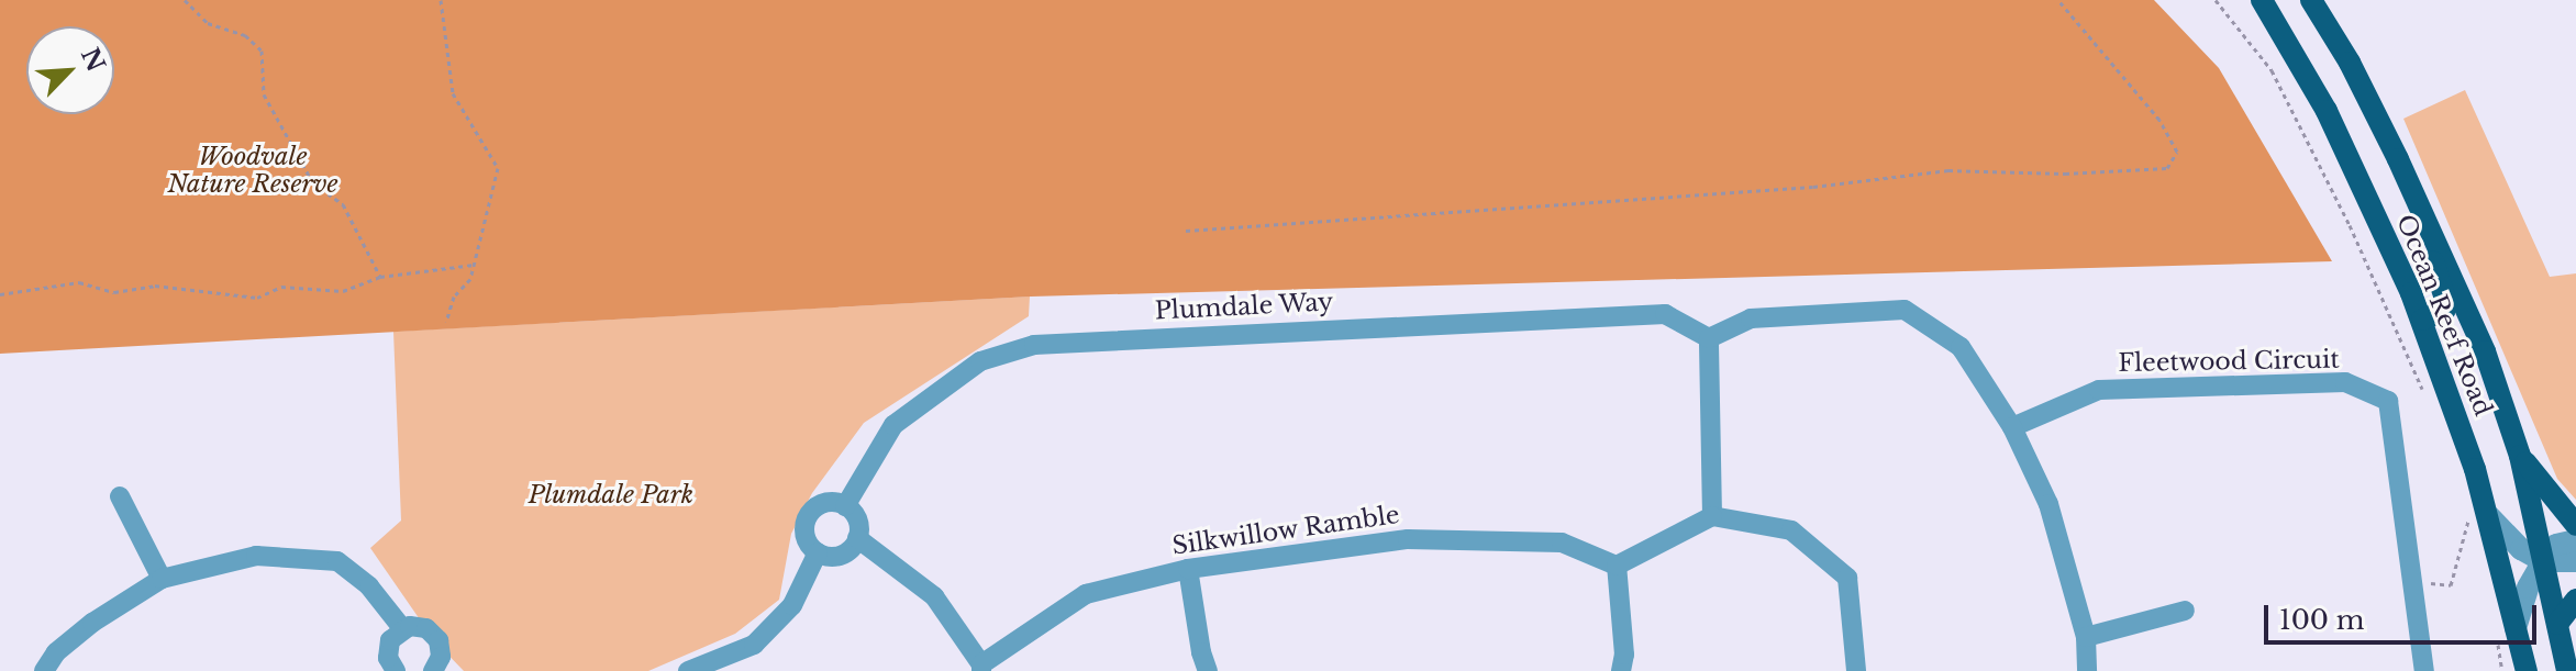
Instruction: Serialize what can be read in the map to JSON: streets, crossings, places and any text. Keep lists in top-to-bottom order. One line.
{"streets":{"main road":["Ocean Reef Road"],"street":["Plumdale Way","Fleetwood Circuit","Silkwillow Ramble"]},"parks":["Woodvale Nature Reserve","Plumdale Park"],"scale_bar":"100 m","north":"top right"}
